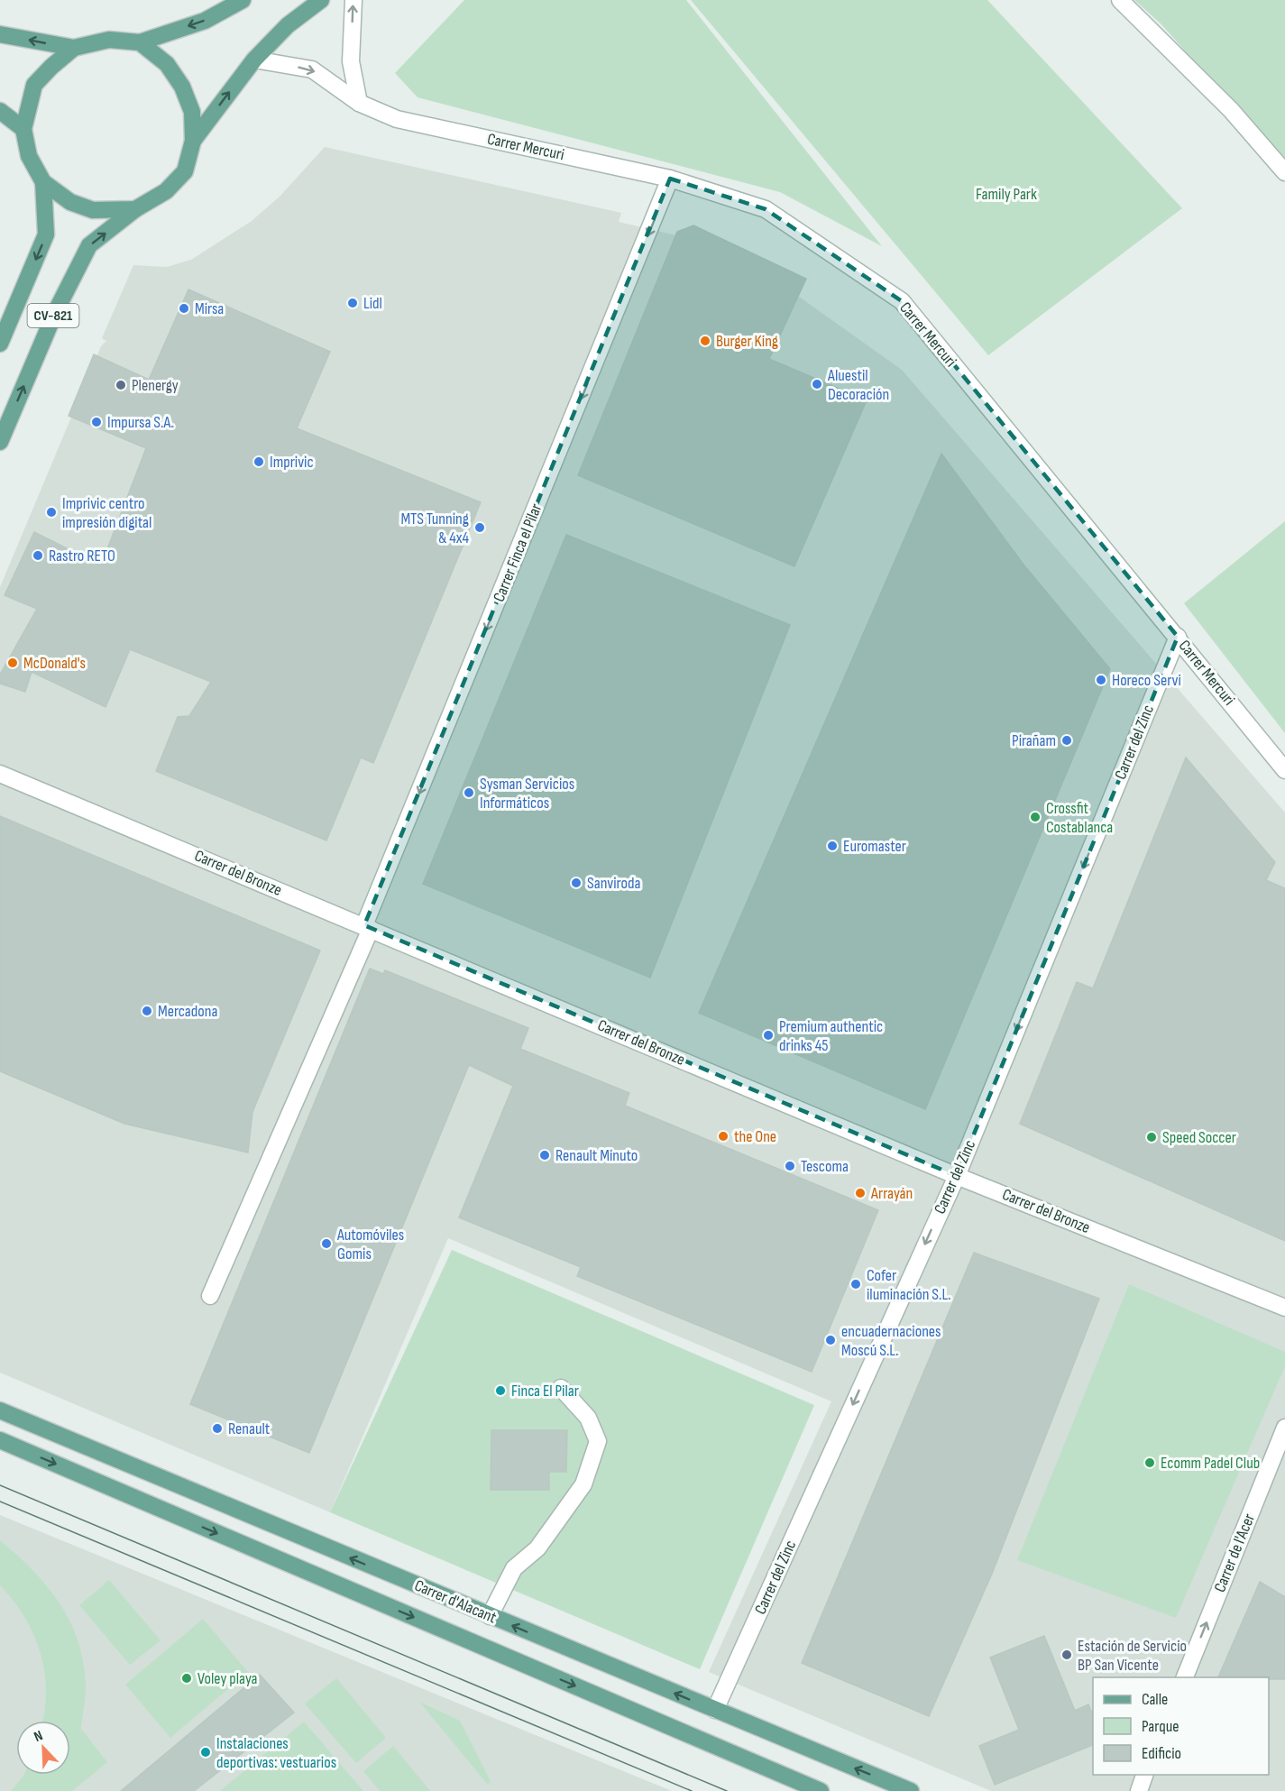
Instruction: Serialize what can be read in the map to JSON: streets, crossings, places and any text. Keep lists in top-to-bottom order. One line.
{"streets":{"main road":["CV-821","Carrer d'Alacant"],"street":["Carrer Mercuri","Carrer Finca el Pilar","Carrer del Zinc","Carrer del Bronze","Carrer de l'Acer"]},"crossings":[["Carrer Mercuri","CV-821"],["Carrer Mercuri","Carrer Finca el Pilar"],["Carrer Mercuri","Carrer del Zinc"],["Carrer Finca el Pilar","Carrer del Bronze"],["Carrer del Zinc","Carrer del Bronze"],["Carrer del Zinc","Carrer d'Alacant"]],"one_way":["Carrer Finca el Pilar","Carrer del Zinc","Carrer de l'Acer"],"parks":["Family Park"],"places":["Lidl","Mirsa","Burger King","Aluestil Decoración","Plenergy","Impursa S.A.","Imprivic","Imprivic centro impresión digital","MTS Tunning & 4x4","Rastro RETO","McDonald's","Horeco Servi","Pirañam","Sysman Servicios Informáticos","Crossfit Costablanca","Euromaster","Sanviroda","Mercadona","Premium authentic drinks 45","the One","Speed Soccer","Renault Minuto","Tescoma","Arrayán","Automóviles Gomis","Cofer iluminación S.L.","encuadernaciones Moscú S.L.","Finca El Pilar","Renault","Ecomm Padel Club","Estación de Servicio BP San Vicente","Voley playa","Instalaciones deportivas: vestuarios"],"legend":["Calle","Parque","Edificio"],"north":"top left"}
